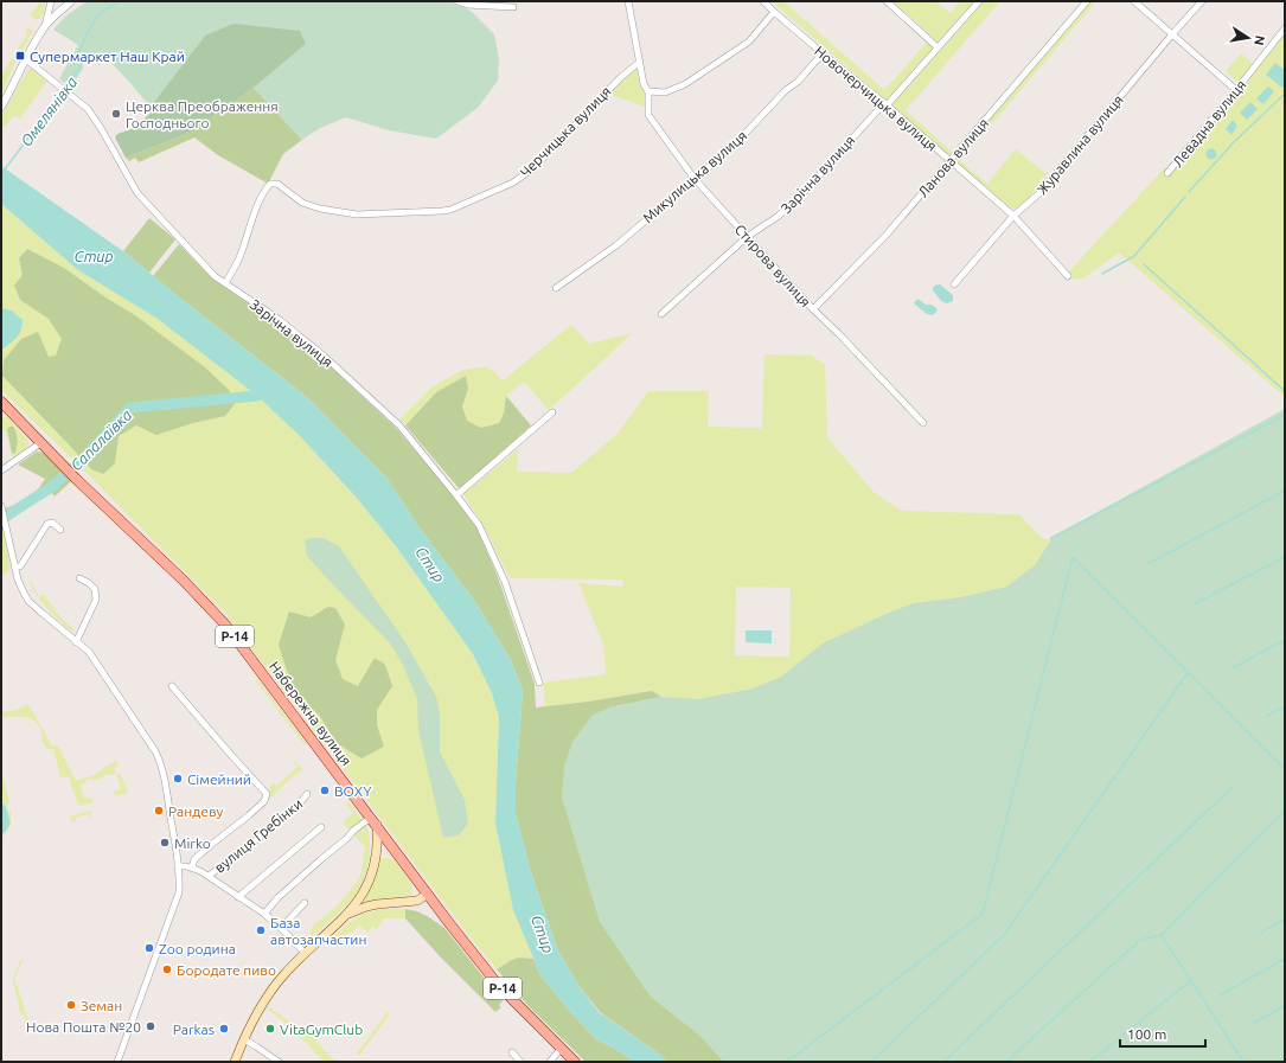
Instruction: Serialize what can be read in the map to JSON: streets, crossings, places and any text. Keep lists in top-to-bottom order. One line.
{"streets":{"main road":["Р-14","Набережна вулиця"],"street":["Новочерчицька вулиця","Левадна вулиця","Черчицька вулиця","Журавлина вулиця","Ланова вулиця","Зарічна вулиця","Микулицька вулиця","Стирова вулиця","вулиця Гребінки"]},"crossings":[["Новочерчицька вулиця","Журавлина вулиця"],["Новочерчицька вулиця","Ланова вулиця"],["Новочерчицька вулиця","Зарічна вулиця"],["Новочерчицька вулиця","Микулицька вулиця"],["Черчицька вулиця","Зарічна вулиця"],["Ланова вулиця","Стирова вулиця"],["Зарічна вулиця","Стирова вулиця"],["Микулицька вулиця","Стирова вулиця"]],"water":["Омелянівка","Стир","Сапалаївка"],"places":{"transit":["Супермаркет Наш Край"],"other":["Церква Преображення Господнього","Сімейний","BOXY","Рандеву","Mirko","База автозапчастин","Zoo родина","Бородате пиво","Земан","Нова Пошта №20","Parkas","VitaGymClub"]},"scale_bar":"100 m","north":"right"}
